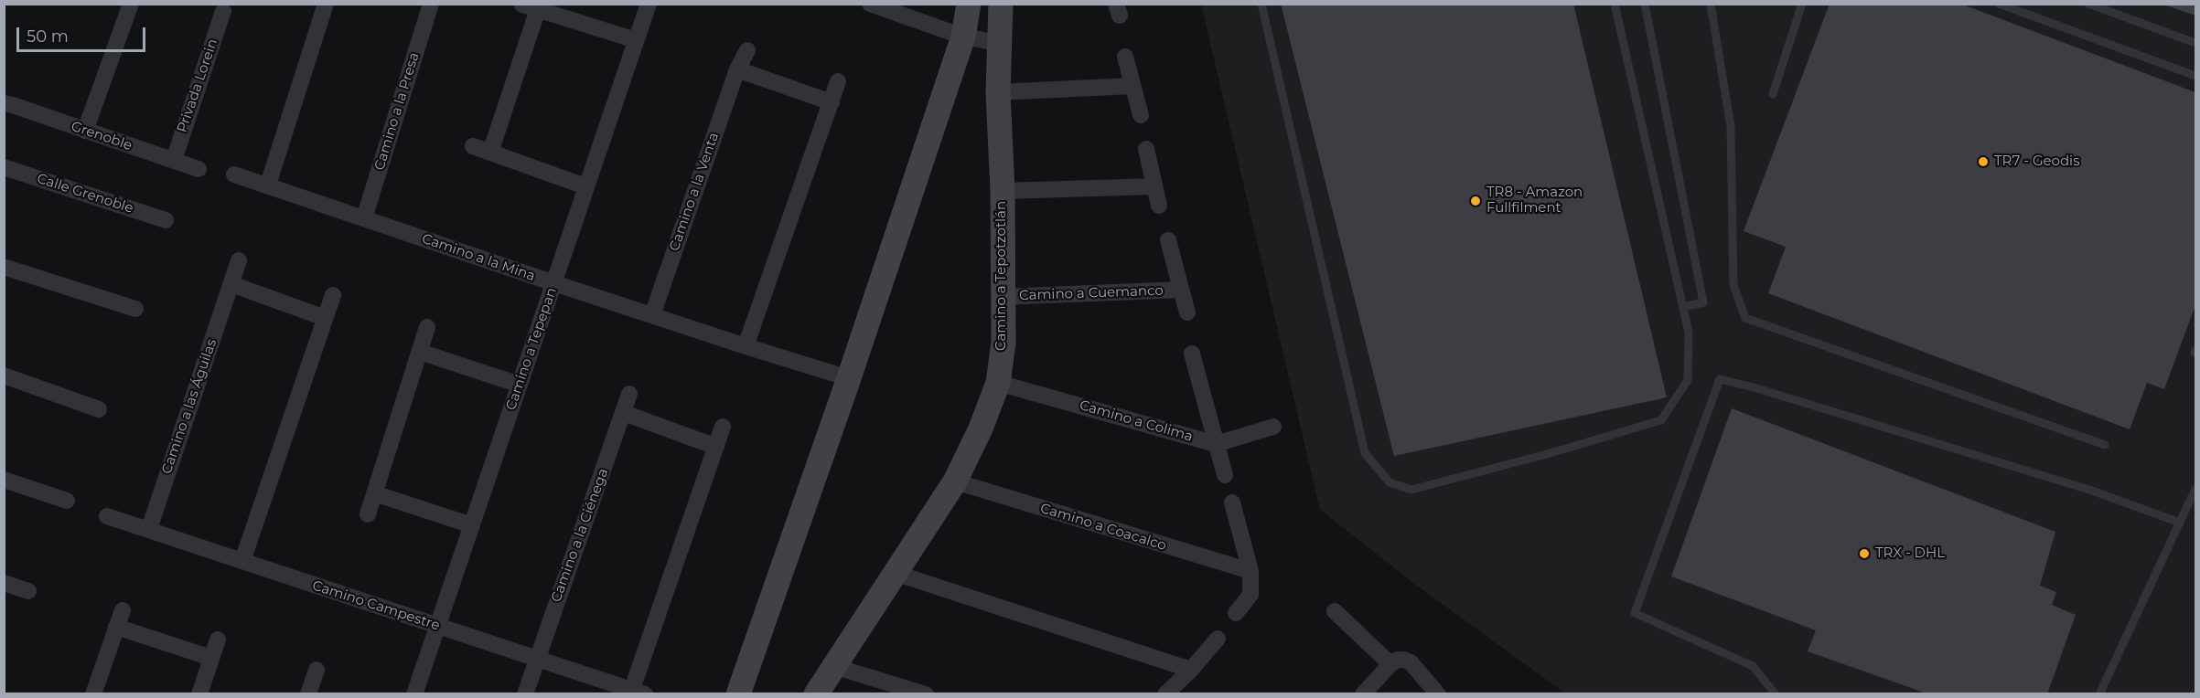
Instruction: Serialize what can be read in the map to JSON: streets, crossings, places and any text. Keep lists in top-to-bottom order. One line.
{"streets":{"main road":["Camino a Tepotzotlán"],"street":["Privada Lorein","Camino a la Presa","Grenoble","Camino a la Venta","Calle Grenoble","Camino a la Mina","Camino a Cuemanco","Camino a Tepepan","Camino a las Águilas","Camino a Colima","Camino a Coacalco","Camino a la Ciénega","Camino Campestre"]},"crossings":[["Privada Lorein","Grenoble"],["Camino a la Presa","Camino a la Mina"],["Camino a la Venta","Camino a la Mina"],["Camino a la Mina","Camino a Tepepan"],["Camino a Tepotzotlán","Camino a Cuemanco"],["Camino a Tepotzotlán","Camino a Colima"],["Camino a Tepotzotlán","Camino a Coacalco"],["Camino a Tepepan","Camino Campestre"],["Camino a las Águilas","Camino Campestre"],["Camino a la Ciénega","Camino Campestre"]],"places":["TR7 - Geodis","TR8 - Amazon Fullfilment","TRX - DHL"],"scale_bar":"50 m"}
